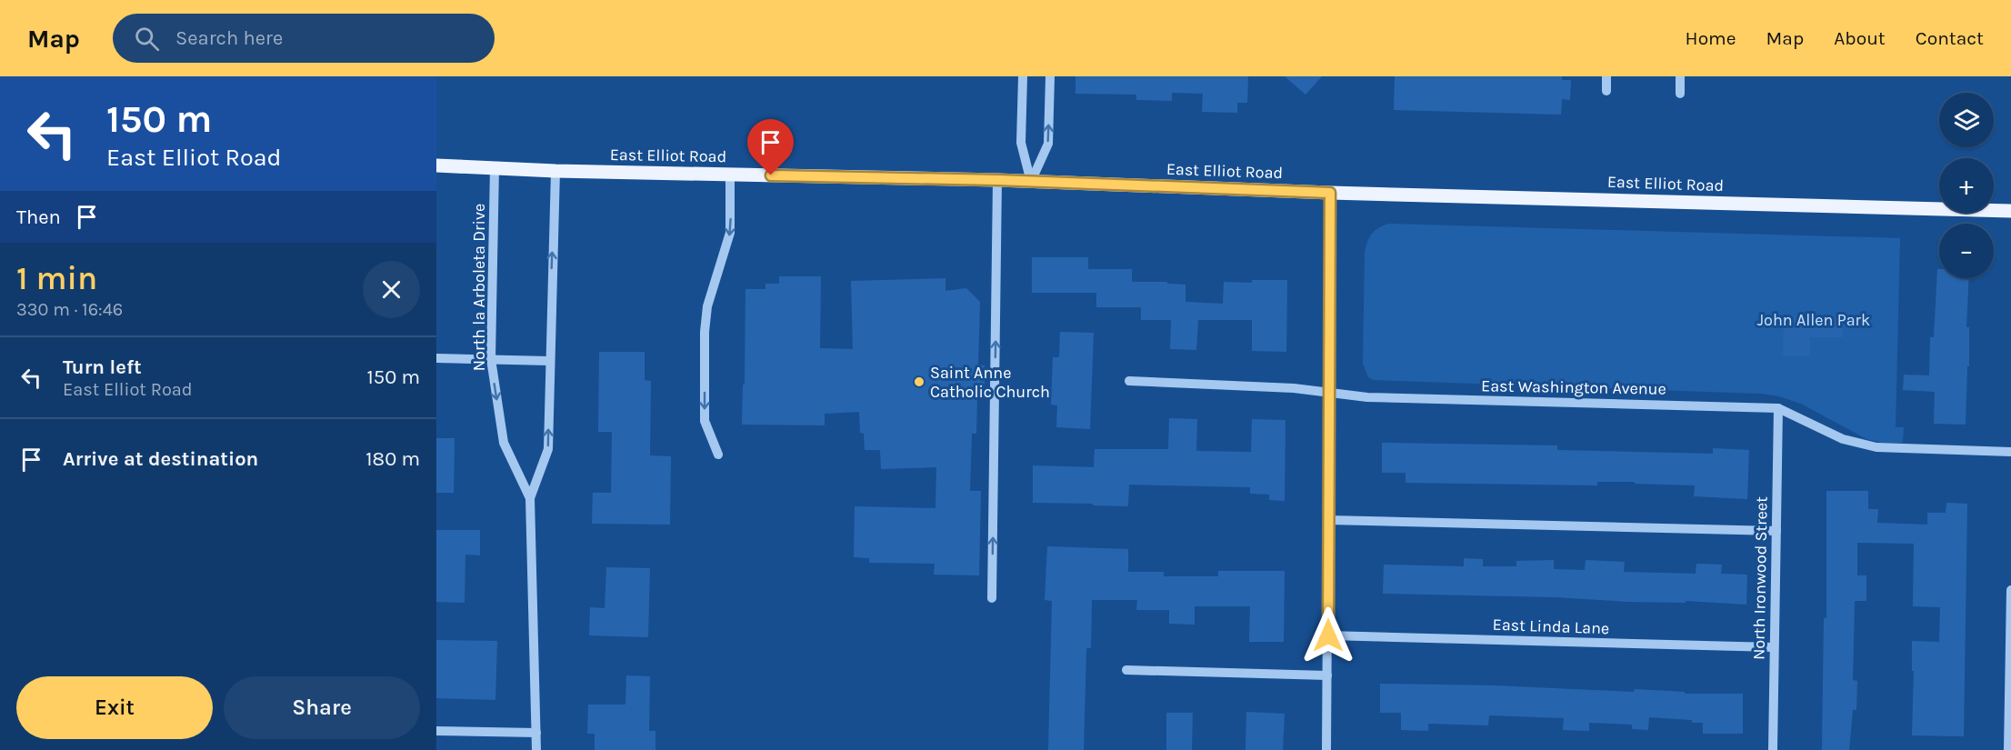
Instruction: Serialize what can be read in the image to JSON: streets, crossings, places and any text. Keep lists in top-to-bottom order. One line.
{"streets":{"main road":["East Elliot Road"],"street":["North la Arboleta Drive","East Washington Avenue","North Ironwood Street","East Linda Lane"]},"crossings":[["East Elliot Road","North la Arboleta Drive"],["East Washington Avenue","North Ironwood Street"],["North Ironwood Street","East Linda Lane"]],"parks":["John Allen Park"],"places":["Saint Anne Catholic Church"],"page":{"header":"Map","search":"Search here","nav":["Home","Map","About","Contact"],"turn":["150 m","East Elliot Road"],"map_buttons":["+","−"],"then":"Then","heading":["1 min","330 m · 16:46"],"list":[{"name":"Turn left","note":"East Elliot Road","value":"150 m"},{"name":"Arrive at destination","value":"180 m"}],"buttons":["Exit","Share"]}}
